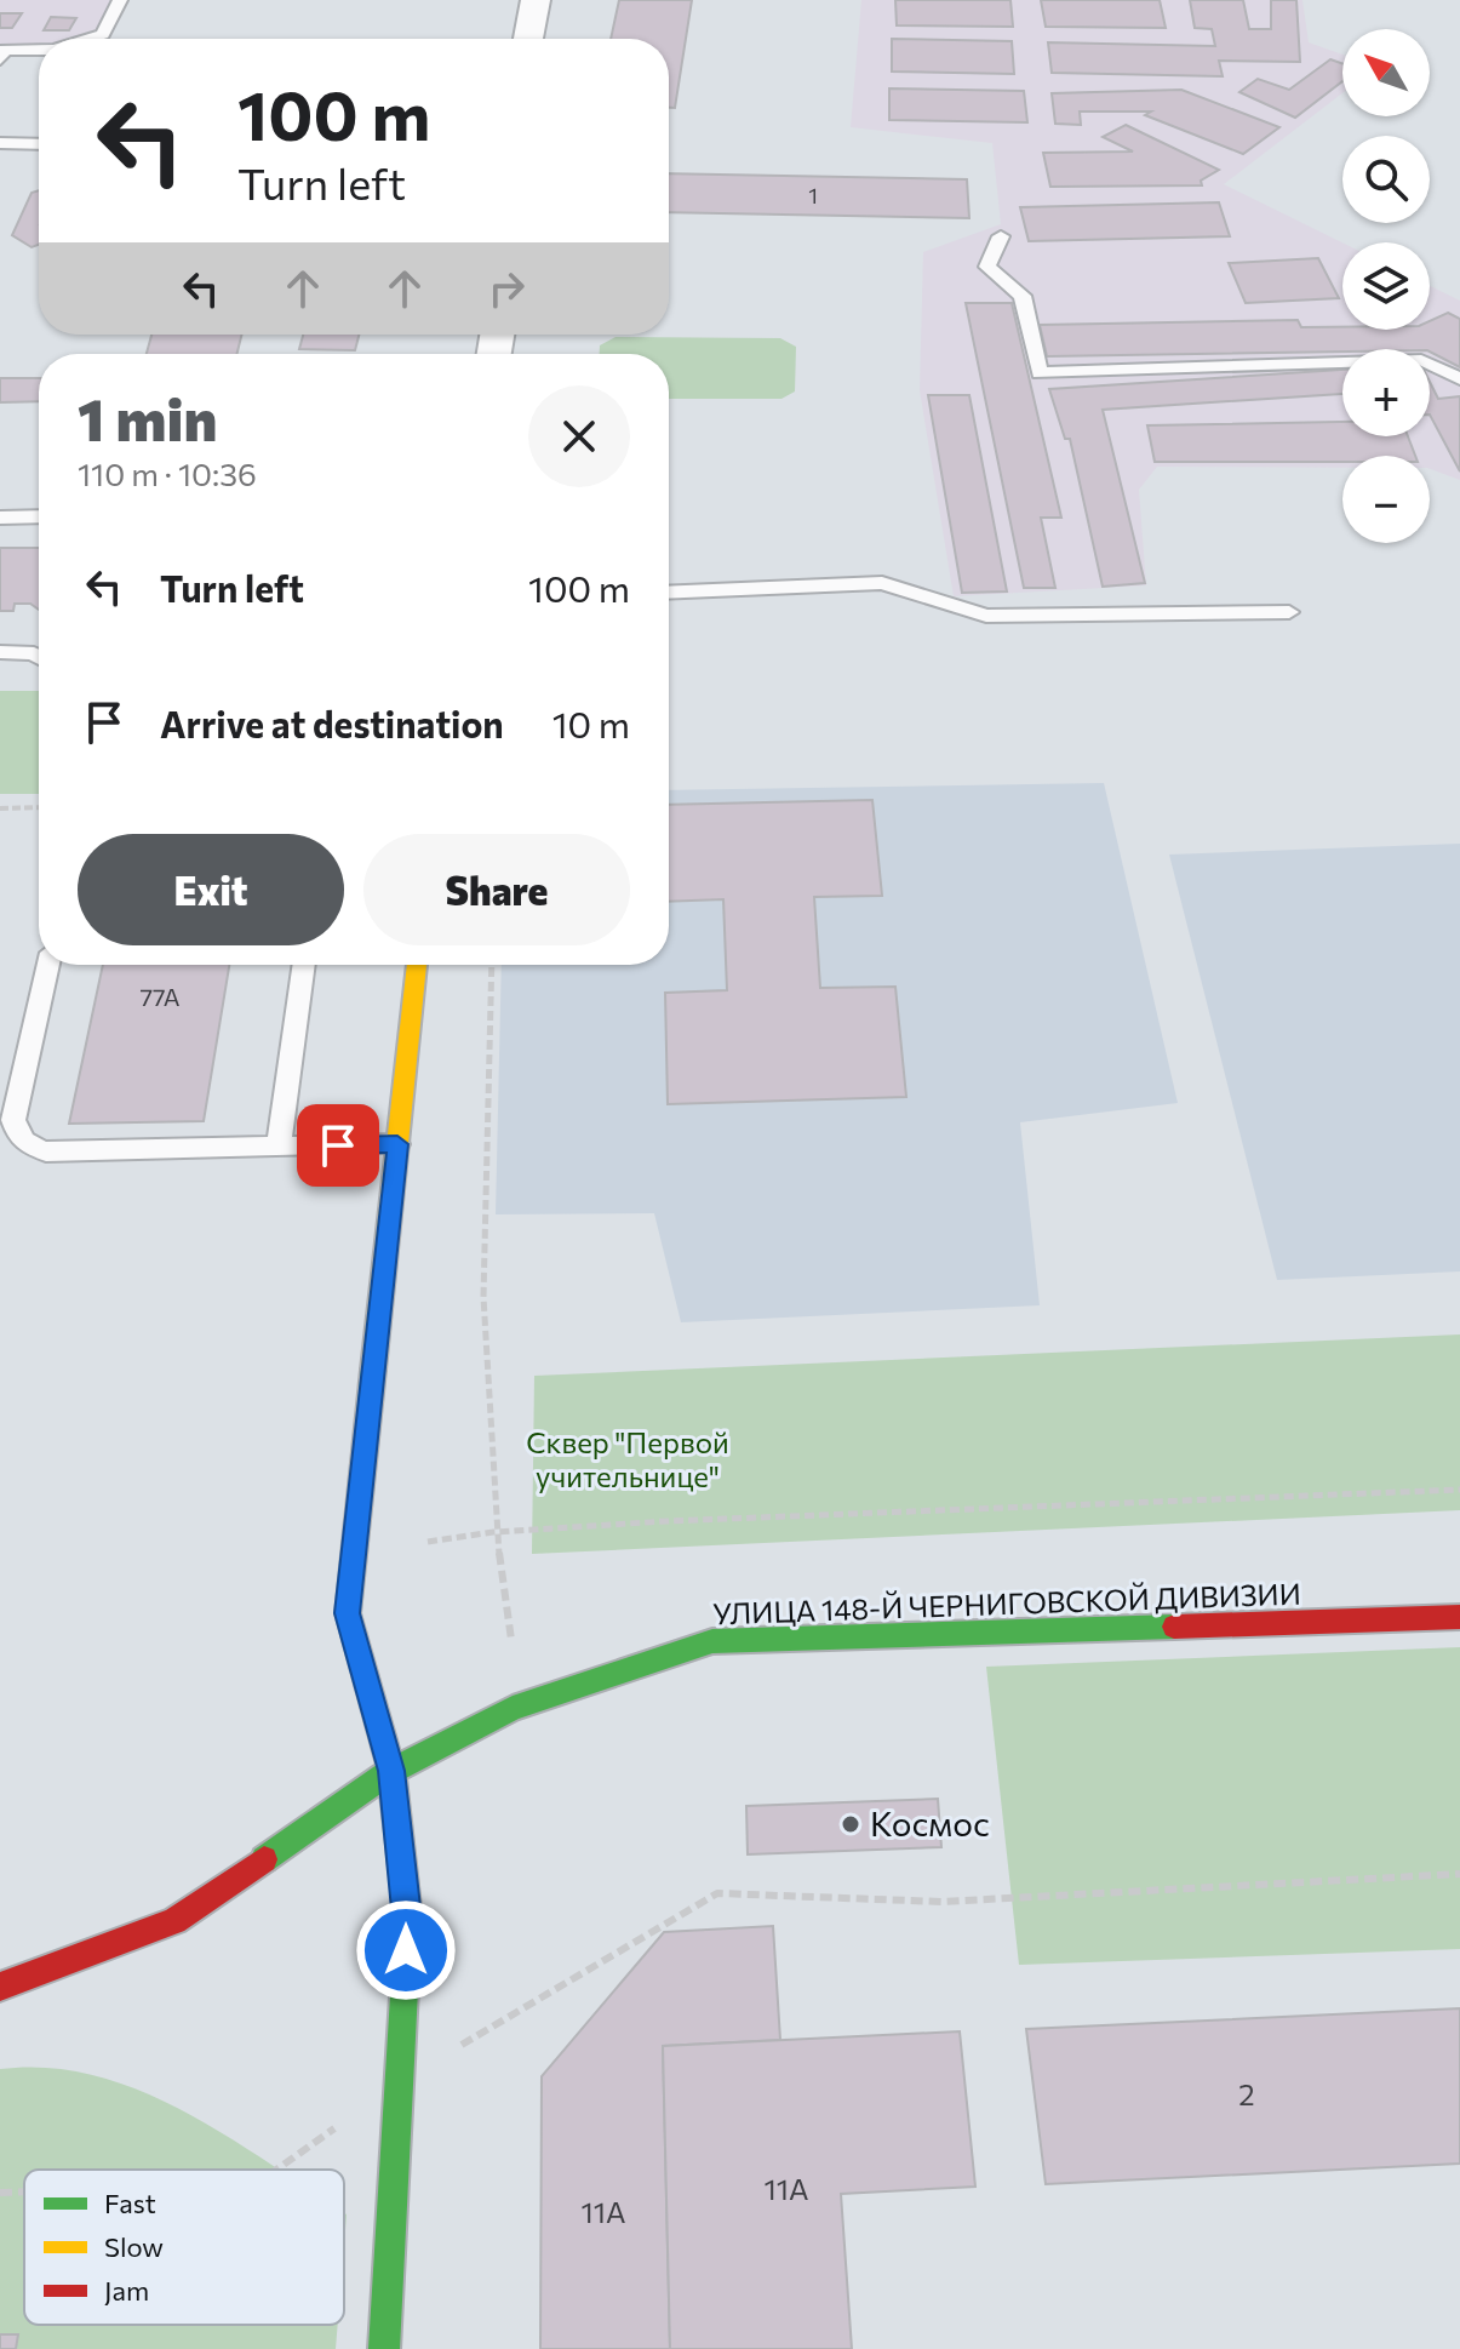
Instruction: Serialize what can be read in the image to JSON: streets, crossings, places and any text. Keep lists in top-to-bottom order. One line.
{"streets":{"street":["УЛИЦА 148-Й ЧЕРНИГОВСКОЙ ДИВИЗИИ"]},"parks":["Сквер \"Первой учительнице\""],"places":["Космос"],"house_numbers":["1","77А","2","11А","11А"],"legend":["Fast","Slow","Jam"],"north":"top left","page":{"map_buttons":["+","−"],"turn":["100 m","Turn left"],"heading":["1 min","110 m · 10:36"],"list":[{"name":"Turn left","value":"100 m"},{"name":"Arrive at destination","value":"10 m"}],"buttons":["Exit","Share"]}}
